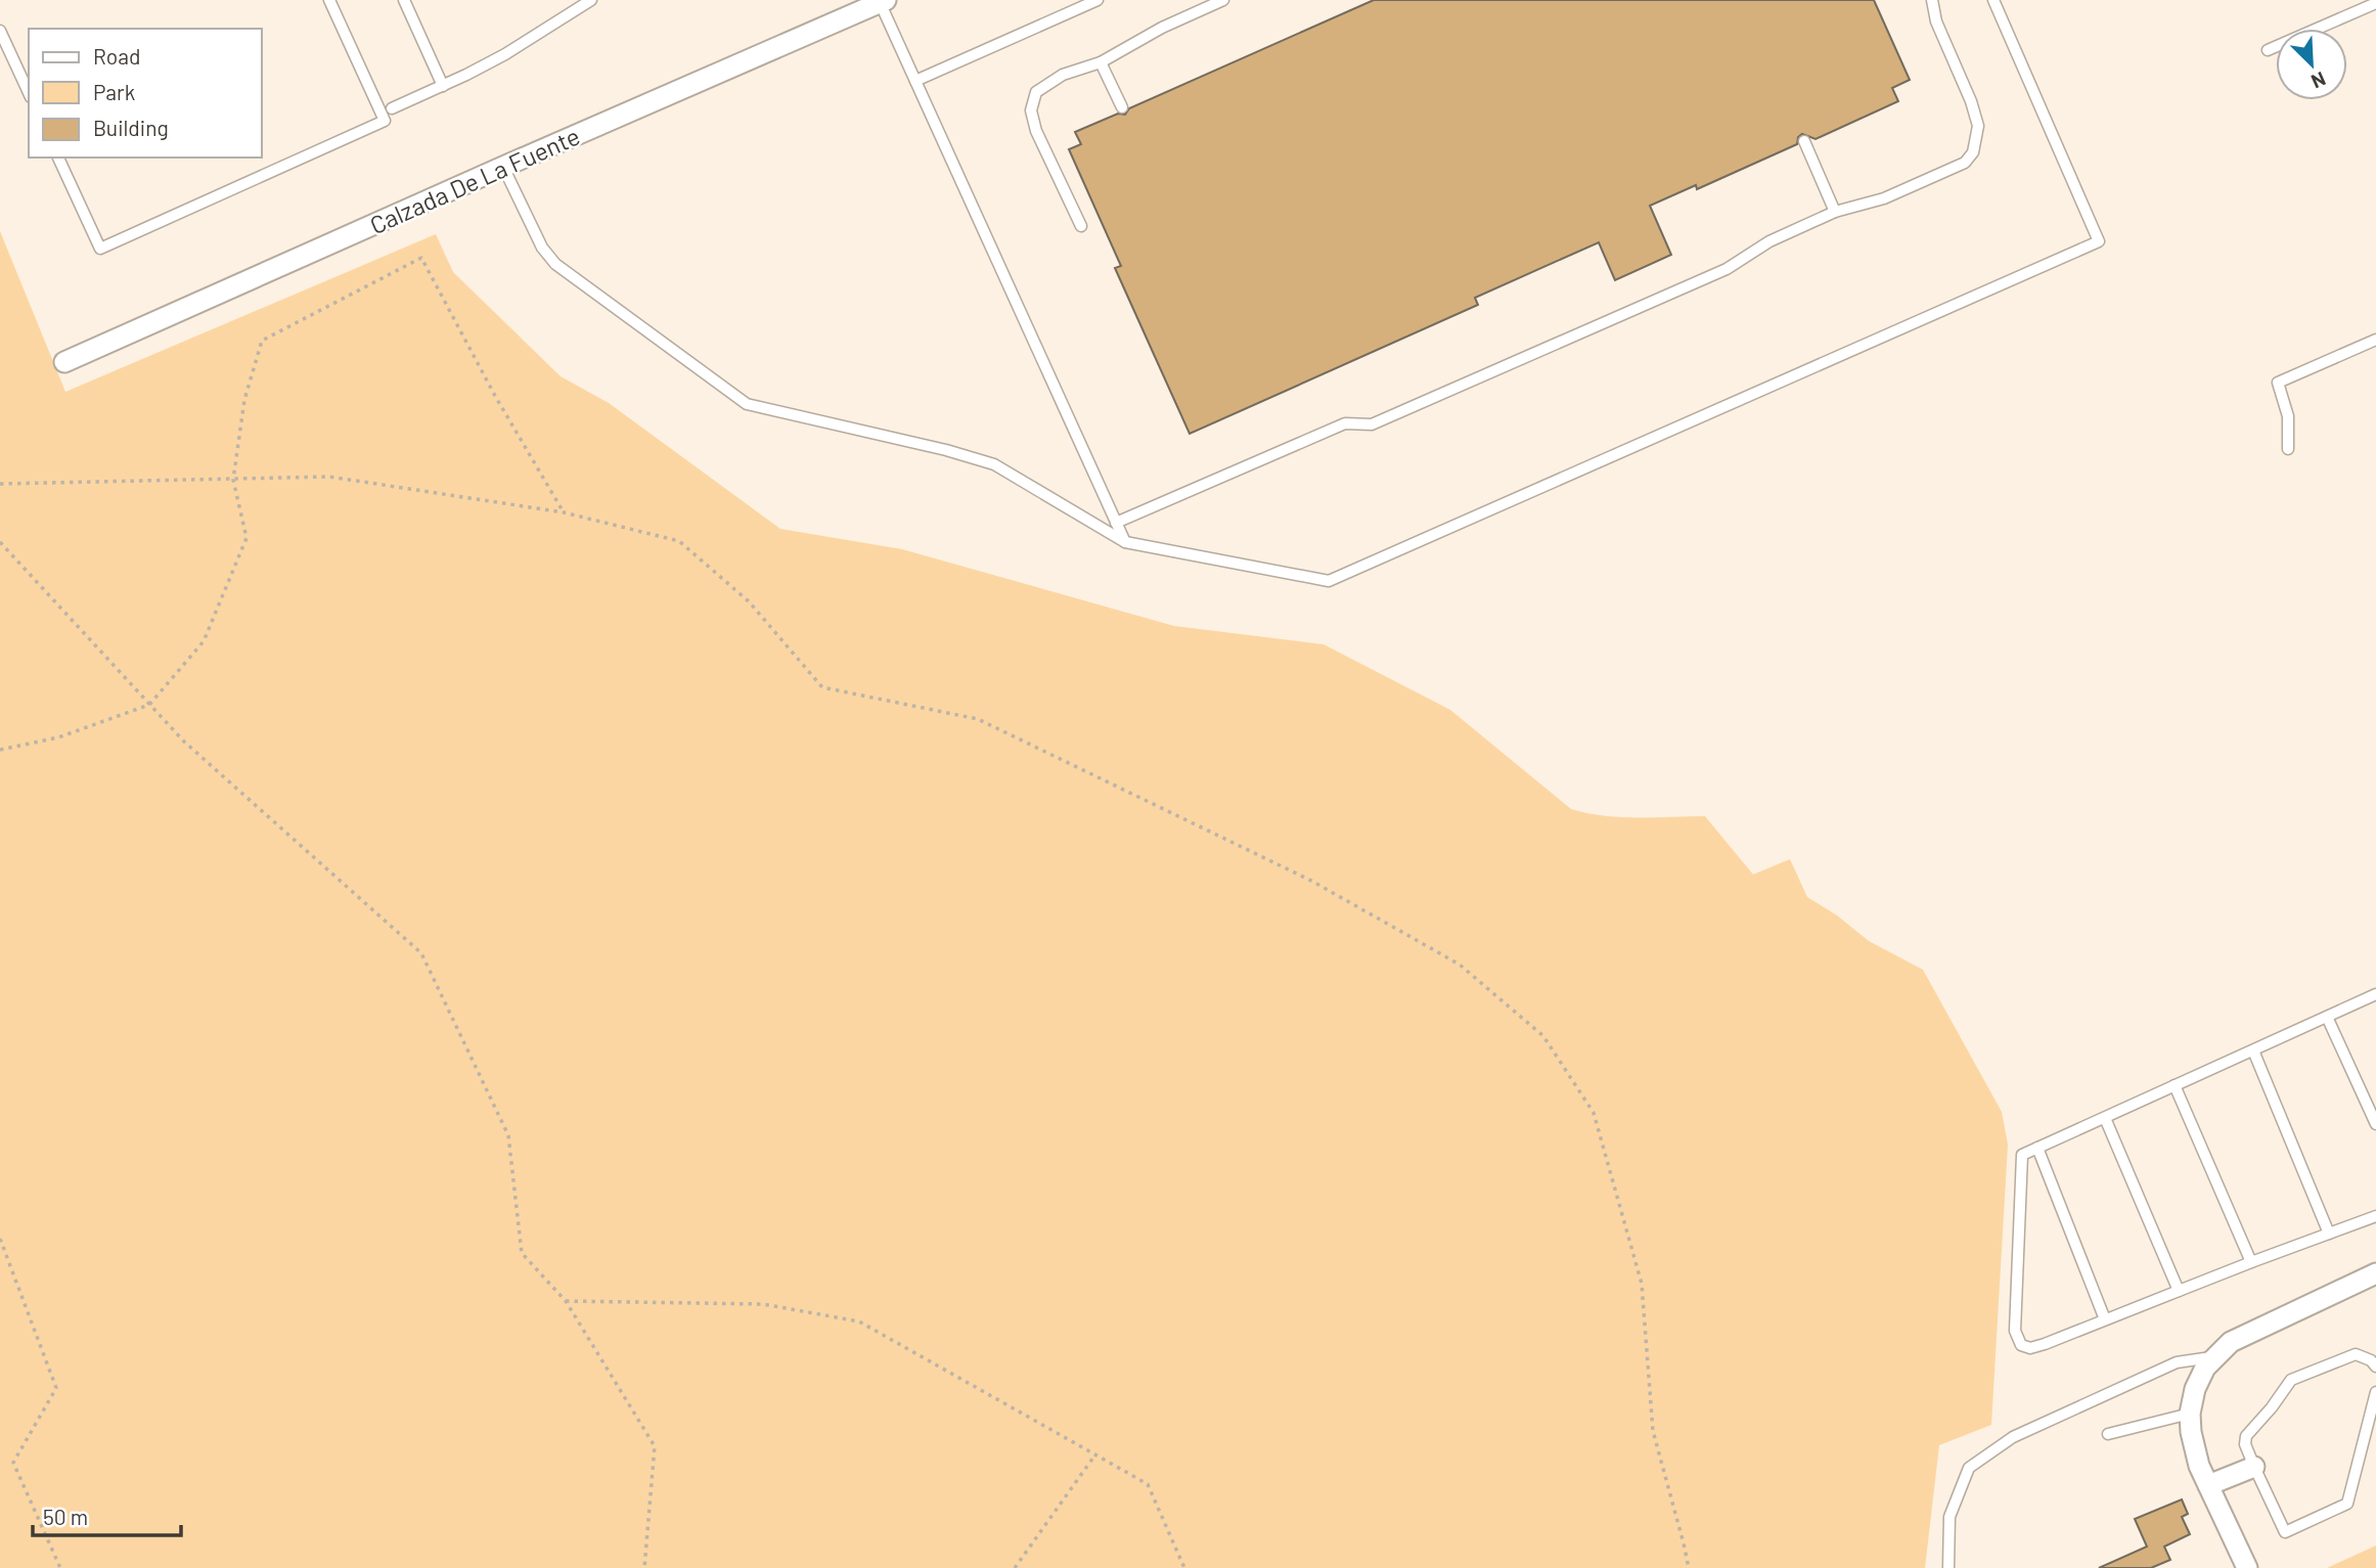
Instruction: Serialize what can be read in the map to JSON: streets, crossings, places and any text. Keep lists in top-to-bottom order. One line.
{"streets":{"street":["Calzada De La Fuente"]},"legend":["Road","Park","Building"],"scale_bar":"50 m","north":"bottom right"}
